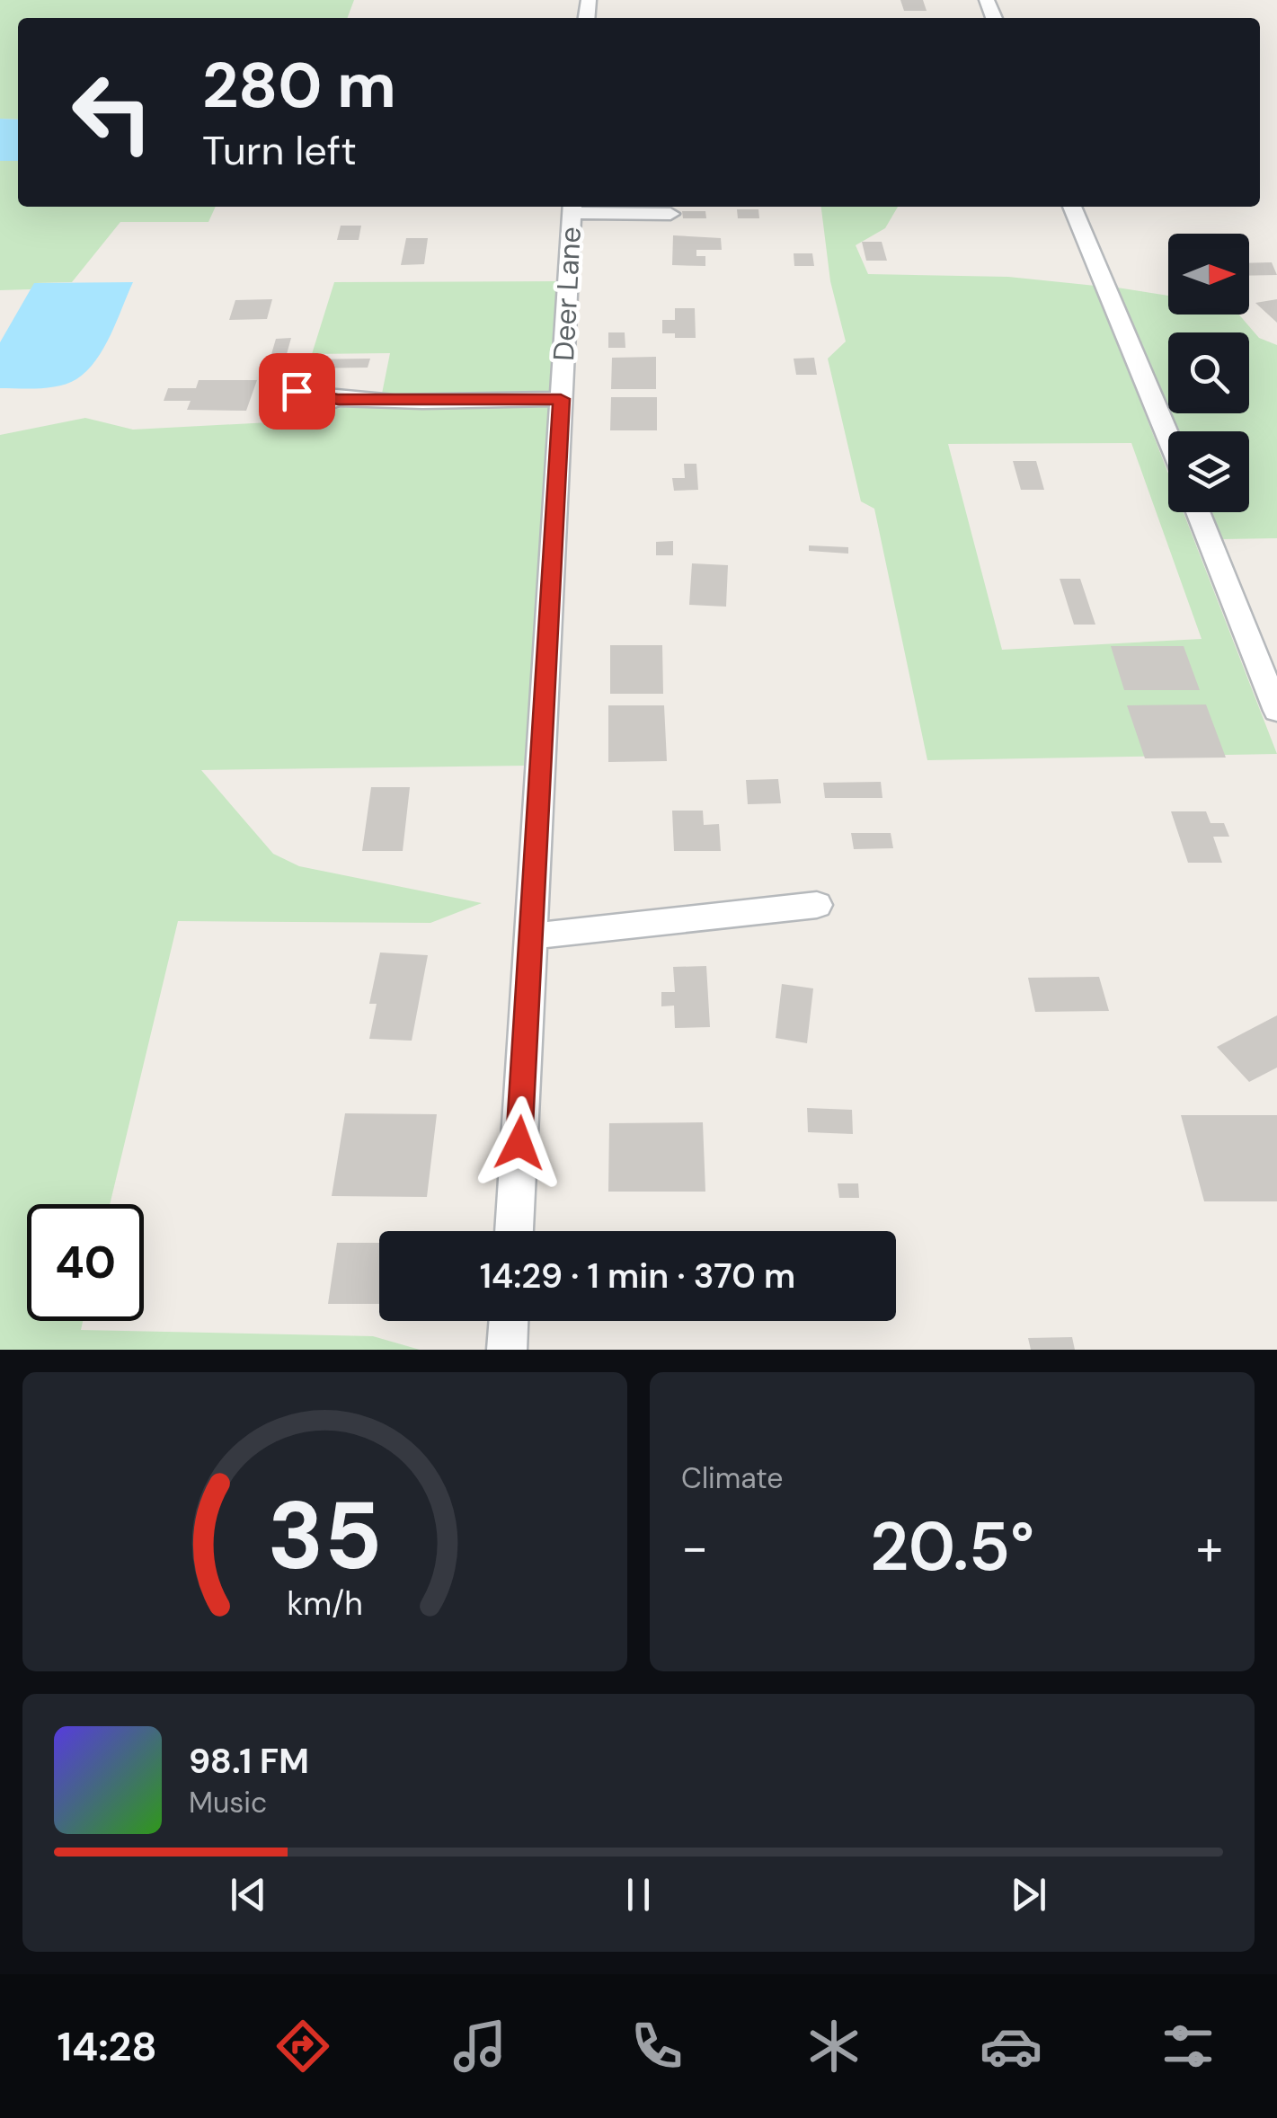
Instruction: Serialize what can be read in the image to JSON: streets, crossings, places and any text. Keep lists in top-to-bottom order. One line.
{"streets":{"street":["Deer Lane"]},"north":"right","page":{"turn":["280 m","Turn left"],"limit":"40","trip":"14:29 · 1 min · 370 m","tile":"Climate","heat":["−","20.5°","+"],"song":["98.1 FM","Music"],"tabs":"14:28","gauge":["35","km/h"]}}
